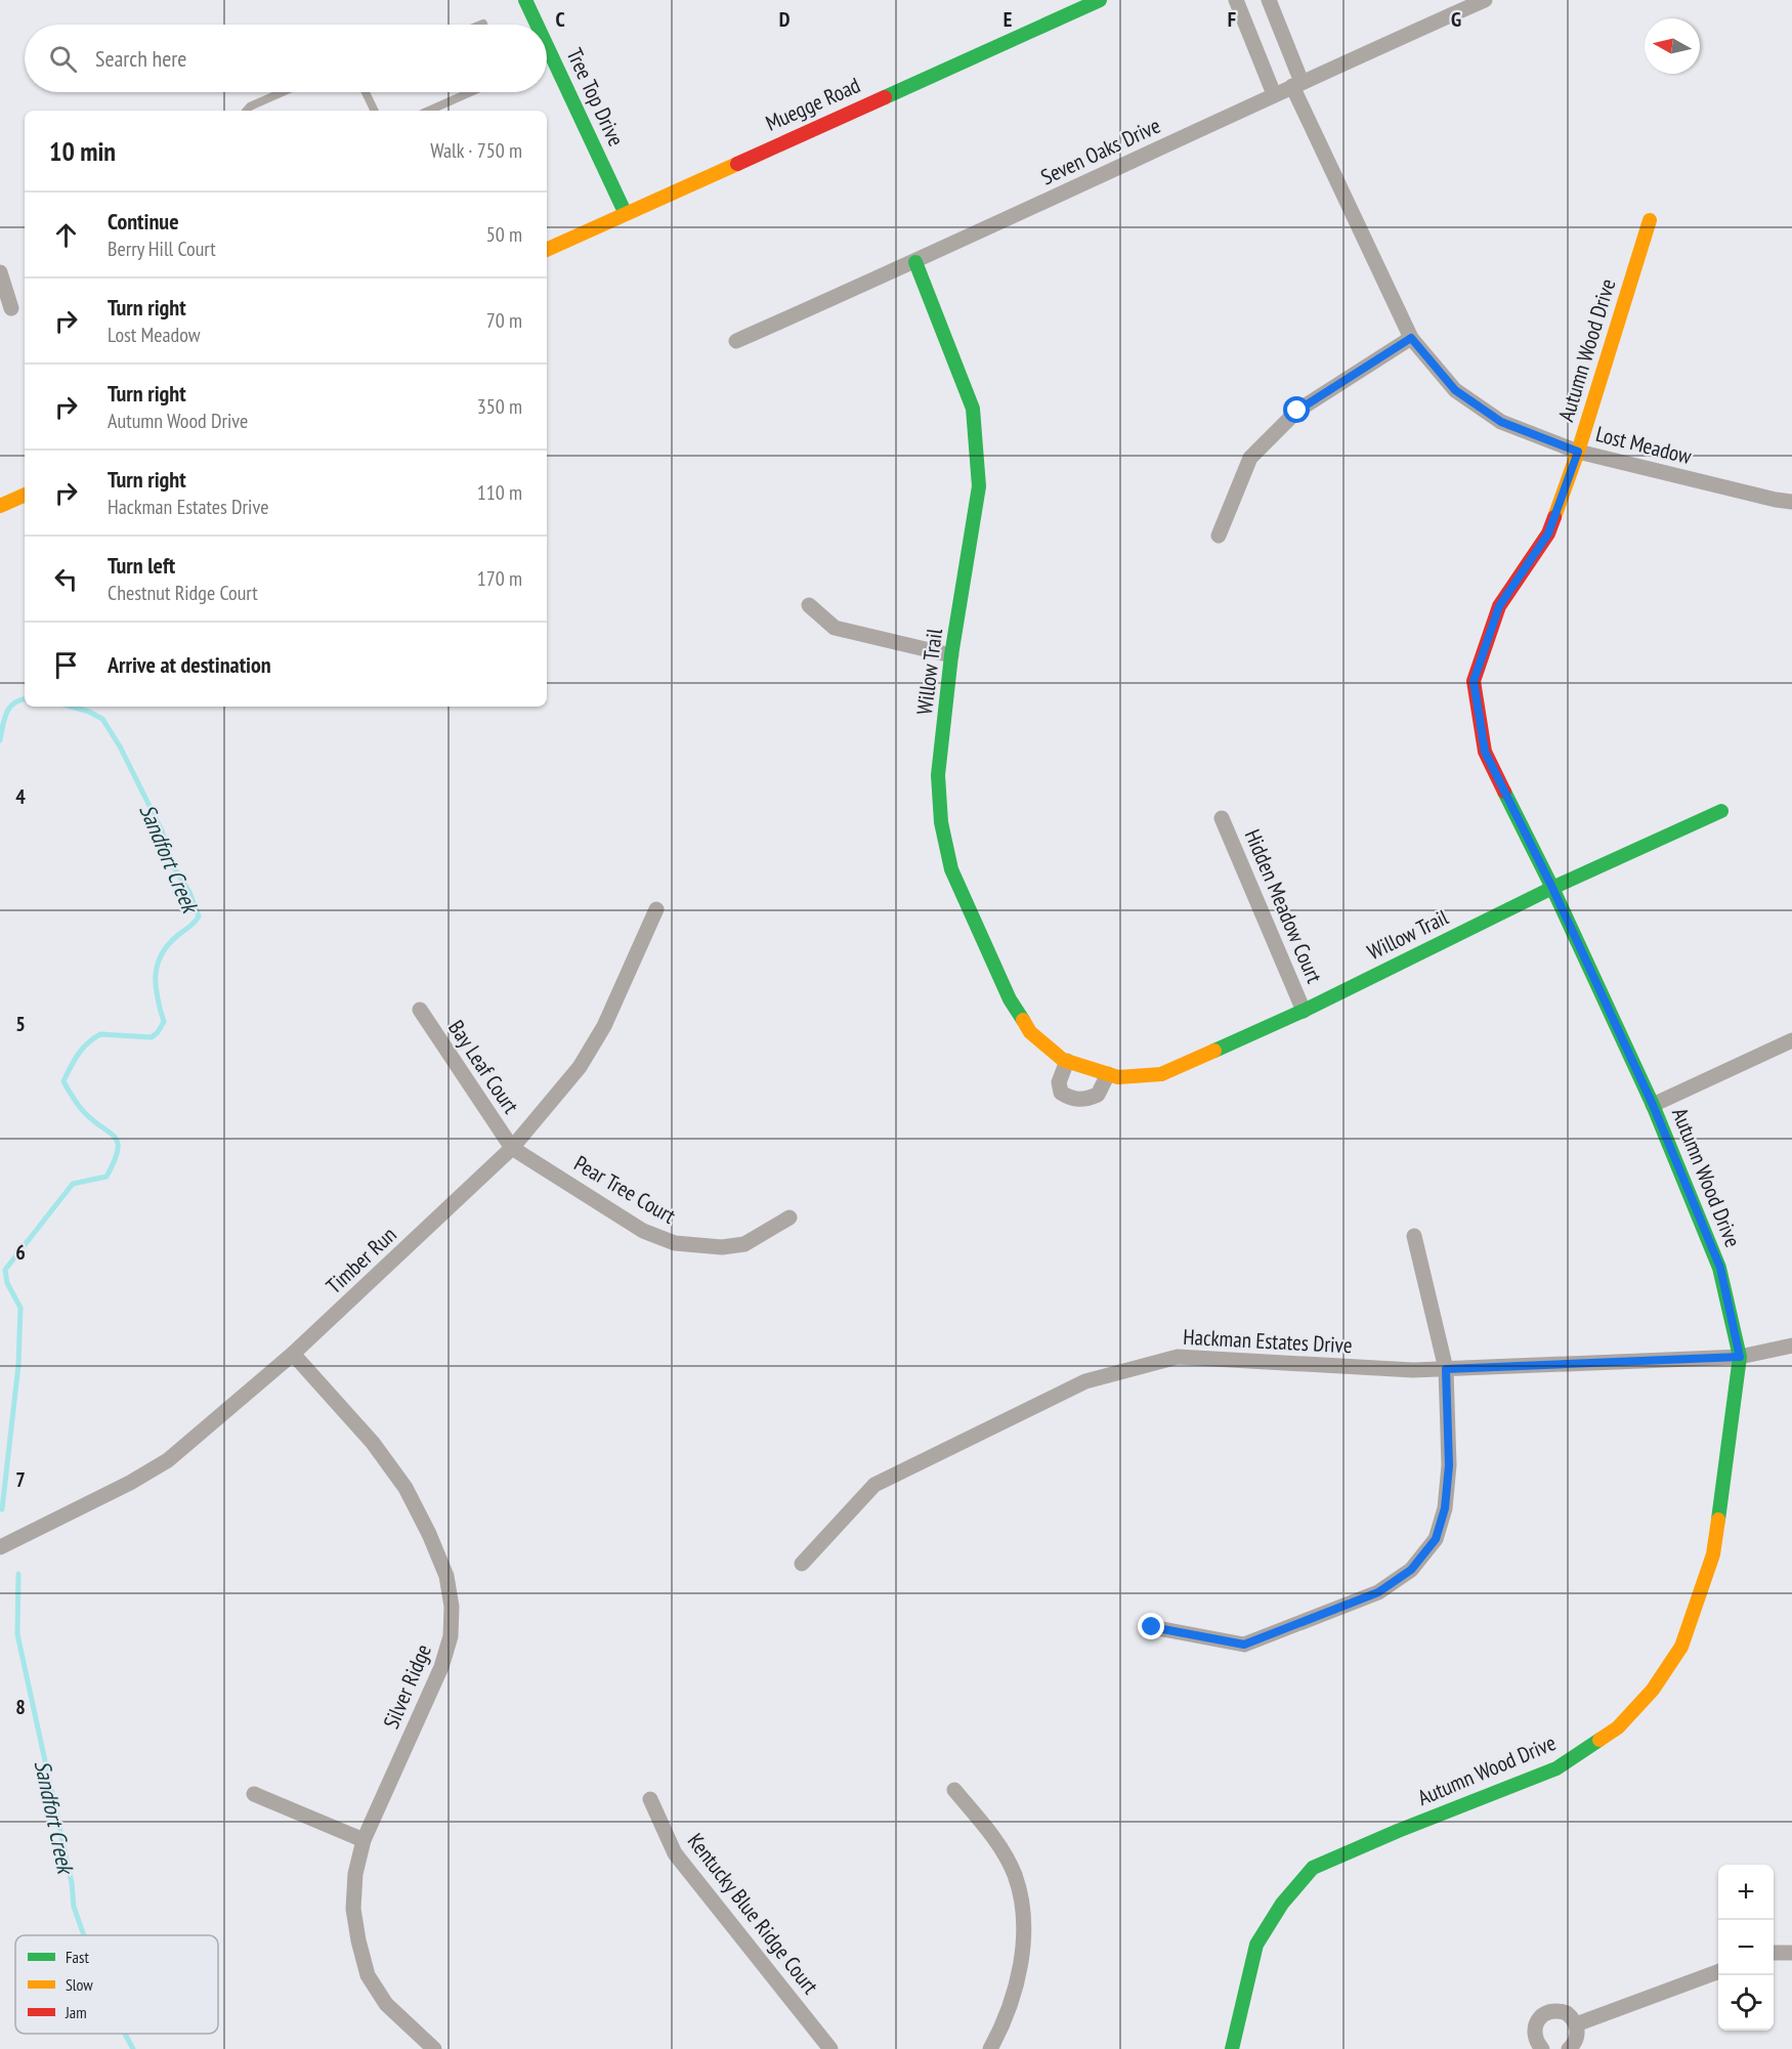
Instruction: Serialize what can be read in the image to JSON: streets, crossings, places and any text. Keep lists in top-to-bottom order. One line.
{"streets":{"street":["Tree Top Drive","Muegge Road","Seven Oaks Drive","Autumn Wood Drive","Lost Meadow","Willow Trail","Hidden Meadow Court","Bay Leaf Court","Pear Tree Court","Timber Run","Hackman Estates Drive","Silver Ridge","Kentucky Blue Ridge Court"]},"crossings":[["Tree Top Drive","Muegge Road"],["Seven Oaks Drive","Willow Trail"],["Autumn Wood Drive","Lost Meadow"],["Autumn Wood Drive","Willow Trail"],["Autumn Wood Drive","Hackman Estates Drive"],["Willow Trail","Hidden Meadow Court"],["Bay Leaf Court","Pear Tree Court"],["Bay Leaf Court","Timber Run"],["Pear Tree Court","Timber Run"],["Timber Run","Silver Ridge"]],"water":["Sandfort Creek"],"legend":["Fast","Slow","Jam"],"north":"left","page":{"search":"Search here","heading":["10 min","Walk · 750 m"],"list":[["Continue","Berry Hill Court","50 m"],["Turn right","Lost Meadow","70 m"],["Turn right","Autumn Wood Drive","350 m"],["Turn right","Hackman Estates Drive","110 m"],["Turn left","Chestnut Ridge Court","170 m"],"Arrive at destination"],"map_buttons":["+","−"]},"grid":{"columns":["C","D","E","F","G"],"rows":["4","5","6","7","8"]}}
